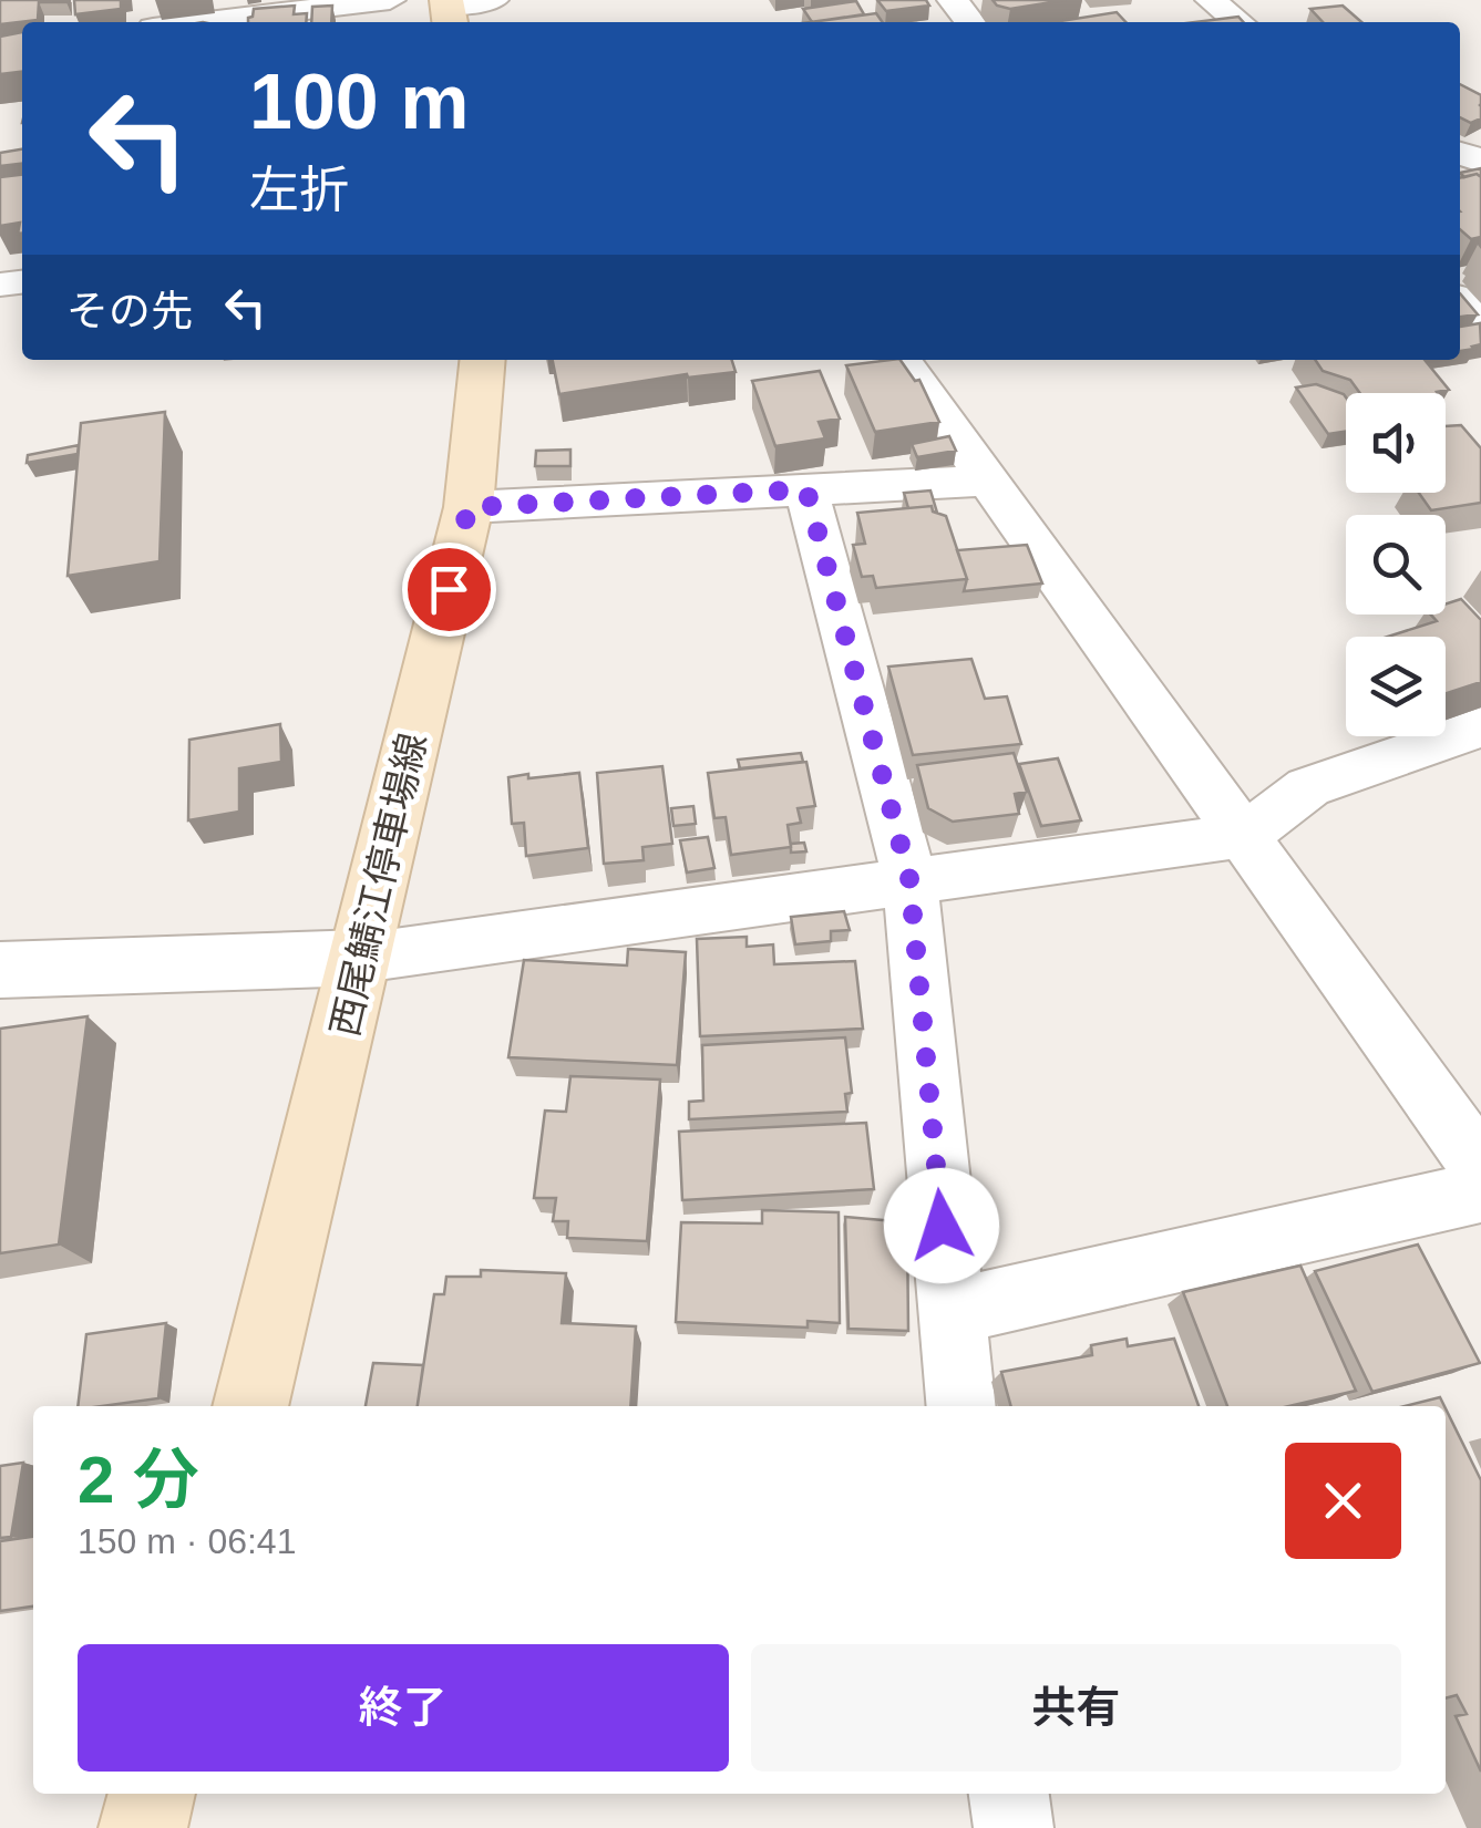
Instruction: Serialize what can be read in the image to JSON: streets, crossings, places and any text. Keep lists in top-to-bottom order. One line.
{"streets":{"main road":["西尾鯖江停車場線"]},"page":{"turn":["100 m","左折"],"then":"その先","heading":["2 分","150 m · 06:41"],"buttons":["終了","共有"]}}
